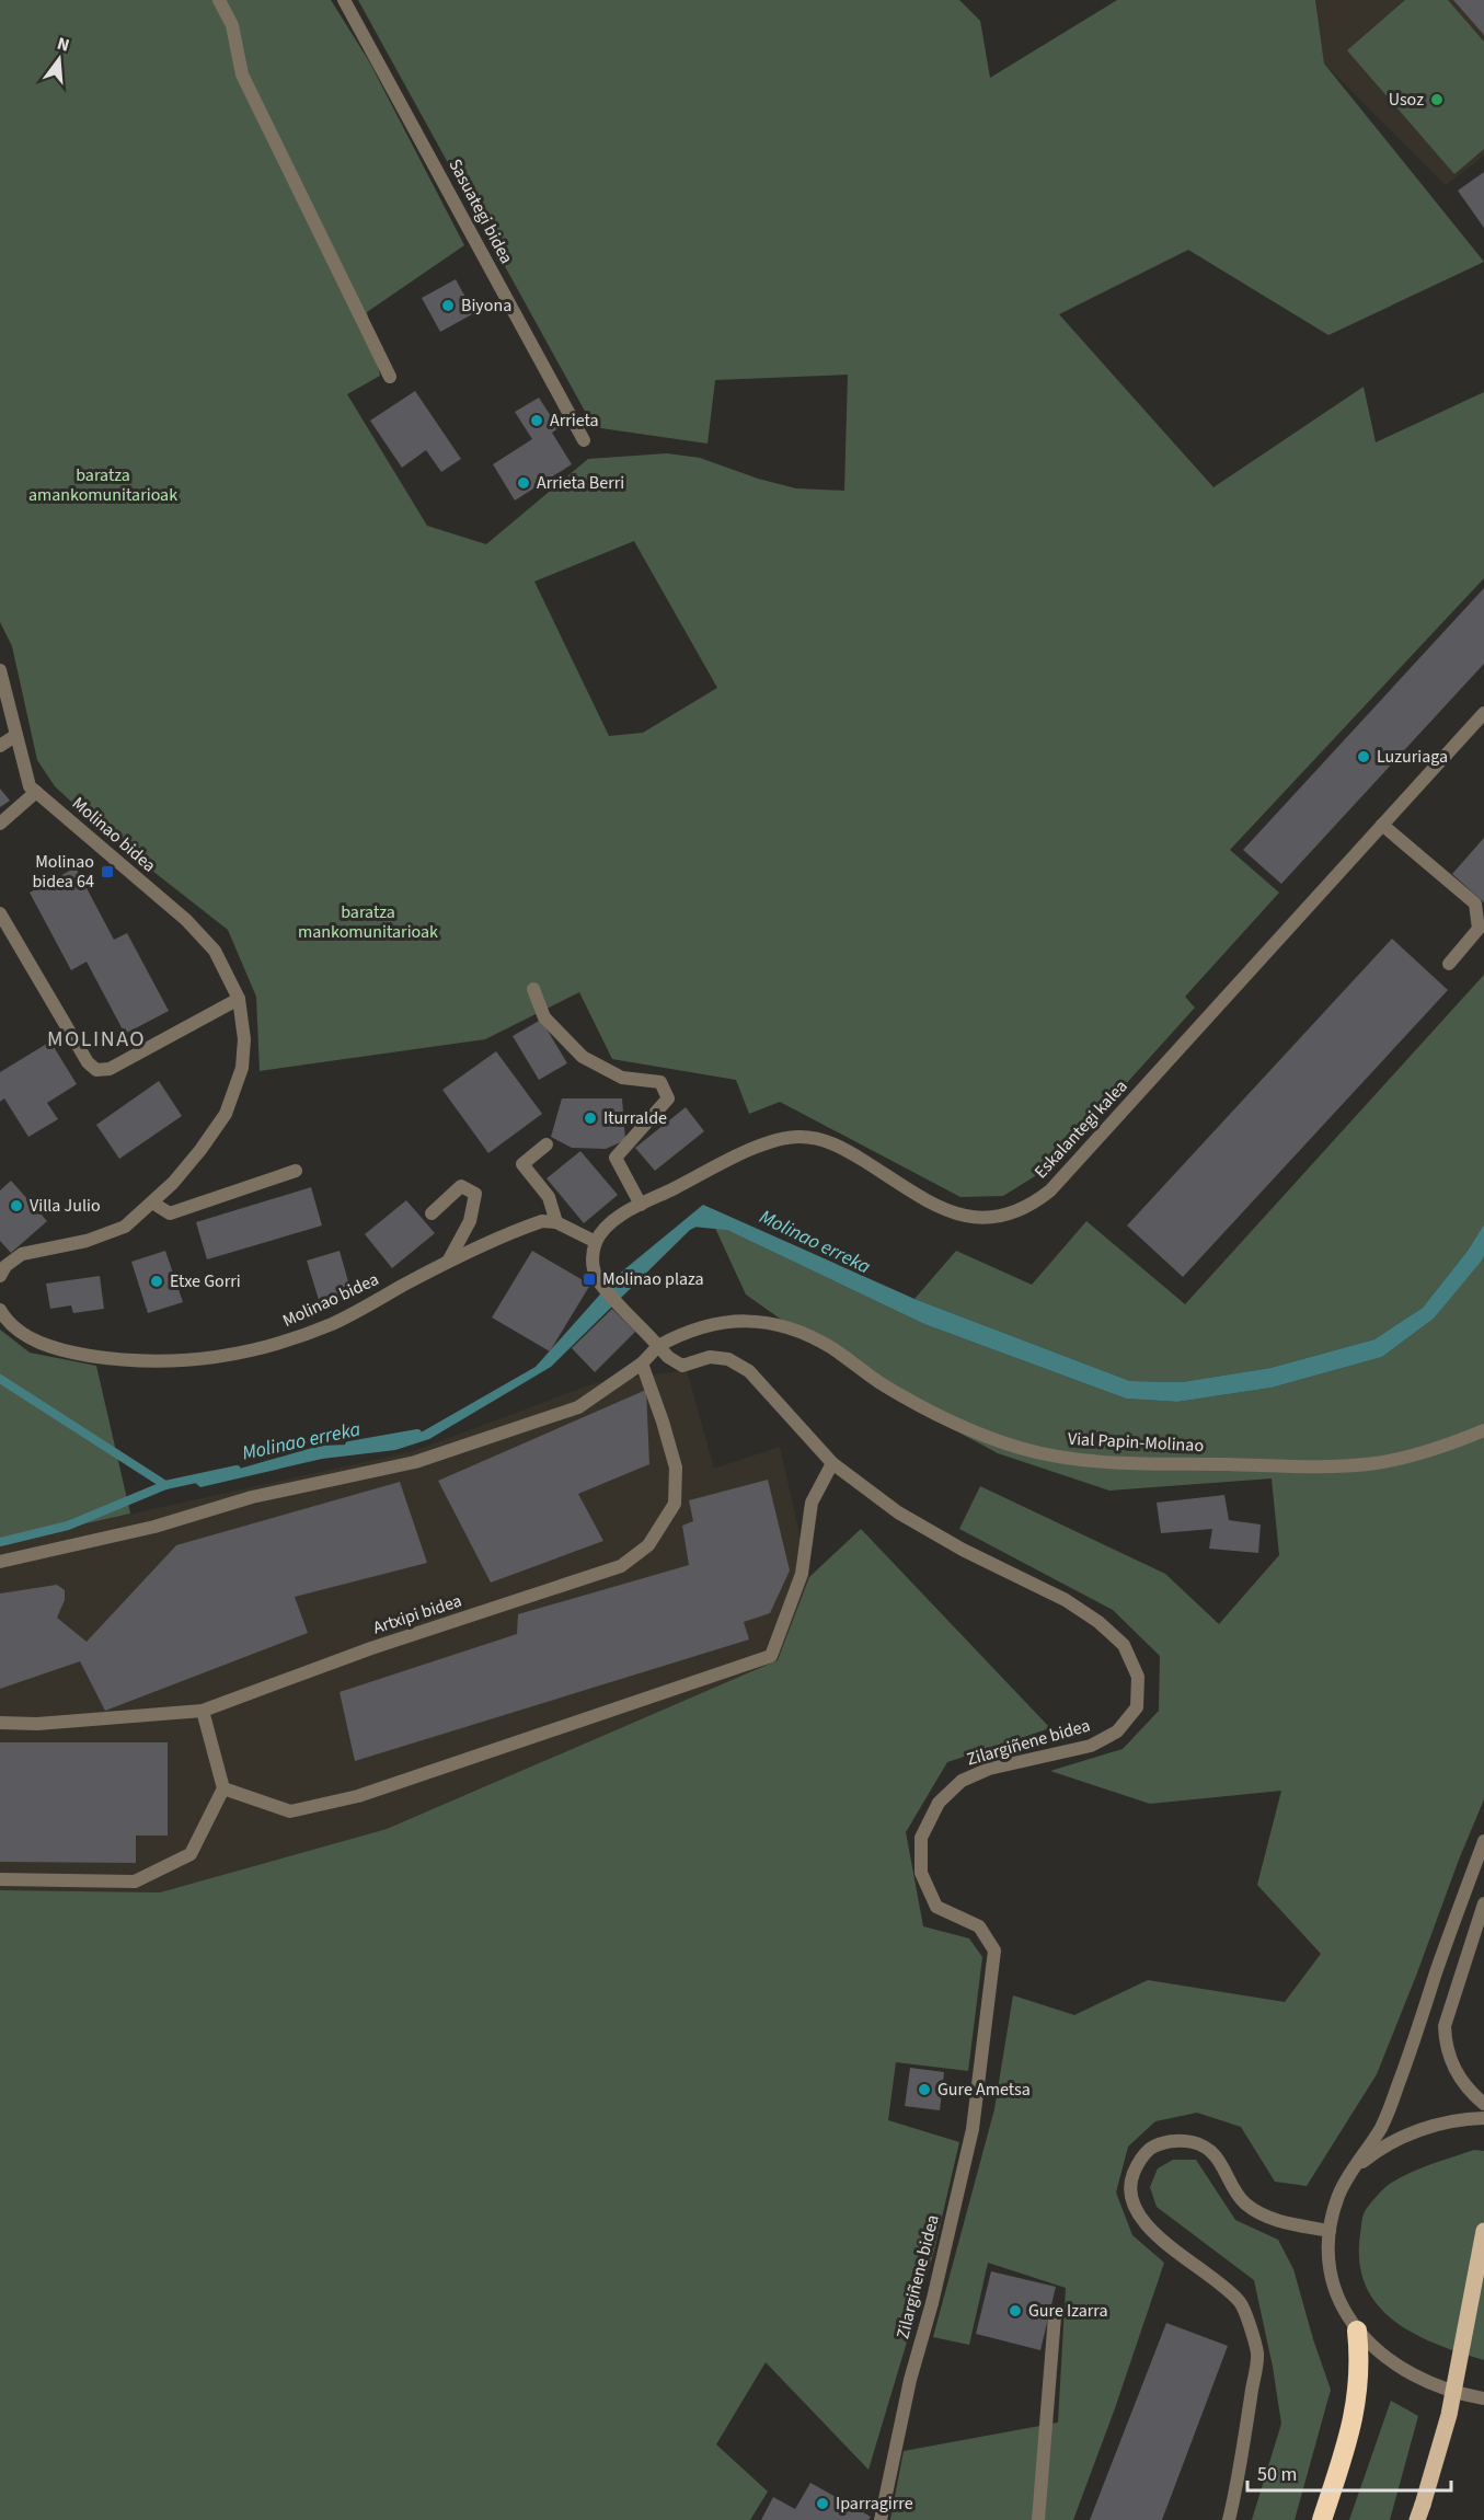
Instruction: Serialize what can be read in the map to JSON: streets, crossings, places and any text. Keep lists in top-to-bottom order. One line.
{"streets":{"street":["Sasuategi bidea","Molinao bidea","Eskalantegi kalea","Vial Papin-Molinao","Artxipi bidea","Zilargiñene bidea"]},"crossings":[["Vial Papin-Molinao","Zilargiñene bidea"]],"districts":["MOLINAO"],"water":["Molinao erreka"],"parks":["baratza amankomunitarioak","baratza mankomunitarioak"],"places":{"other":["Usoz","Biyona","Arrieta","Arrieta Berri","Luzuriaga","Iturralde","Villa Julio","Etxe Gorri","Gure Ametsa","Gure Izarra","Iparragirre"],"transit":["Molinao bidea 64","Molinao plaza"]},"scale_bar":"50 m","north":"top"}
